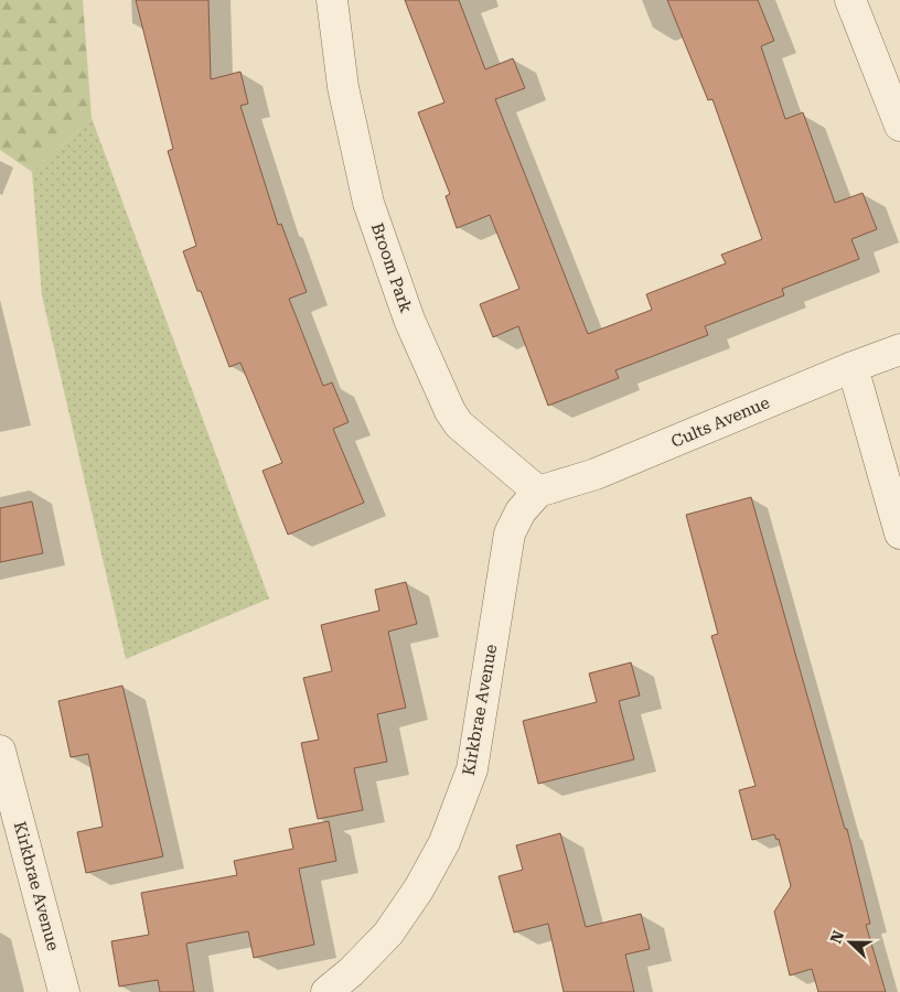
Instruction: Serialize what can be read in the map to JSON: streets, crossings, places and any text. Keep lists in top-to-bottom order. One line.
{"streets":{"street":["Broom Park","Cults Avenue","Kirkbrae Avenue"]},"crossings":[["Broom Park","Cults Avenue"],["Broom Park","Kirkbrae Avenue"],["Cults Avenue","Kirkbrae Avenue"]],"north":"left"}
